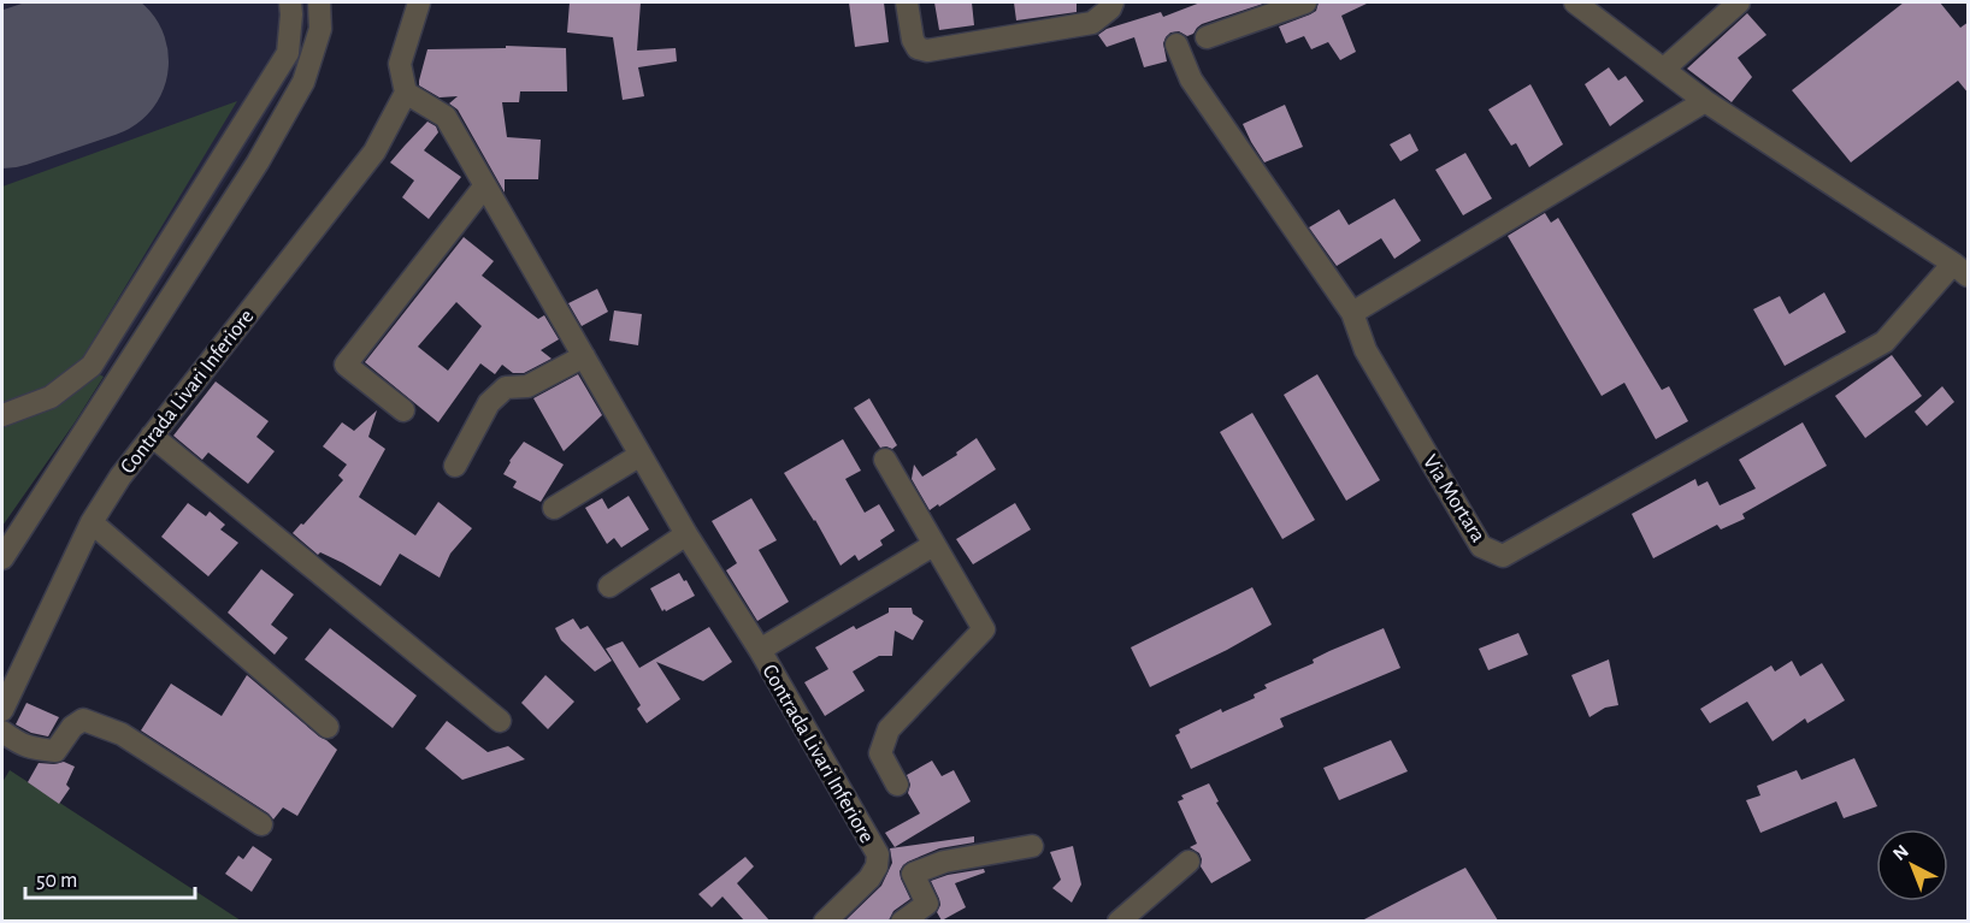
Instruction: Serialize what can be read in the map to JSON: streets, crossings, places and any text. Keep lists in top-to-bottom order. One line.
{"streets":{"street":["Contrada Livari Inferiore","Via Mortara"]},"scale_bar":"50 m","north":"top left"}
